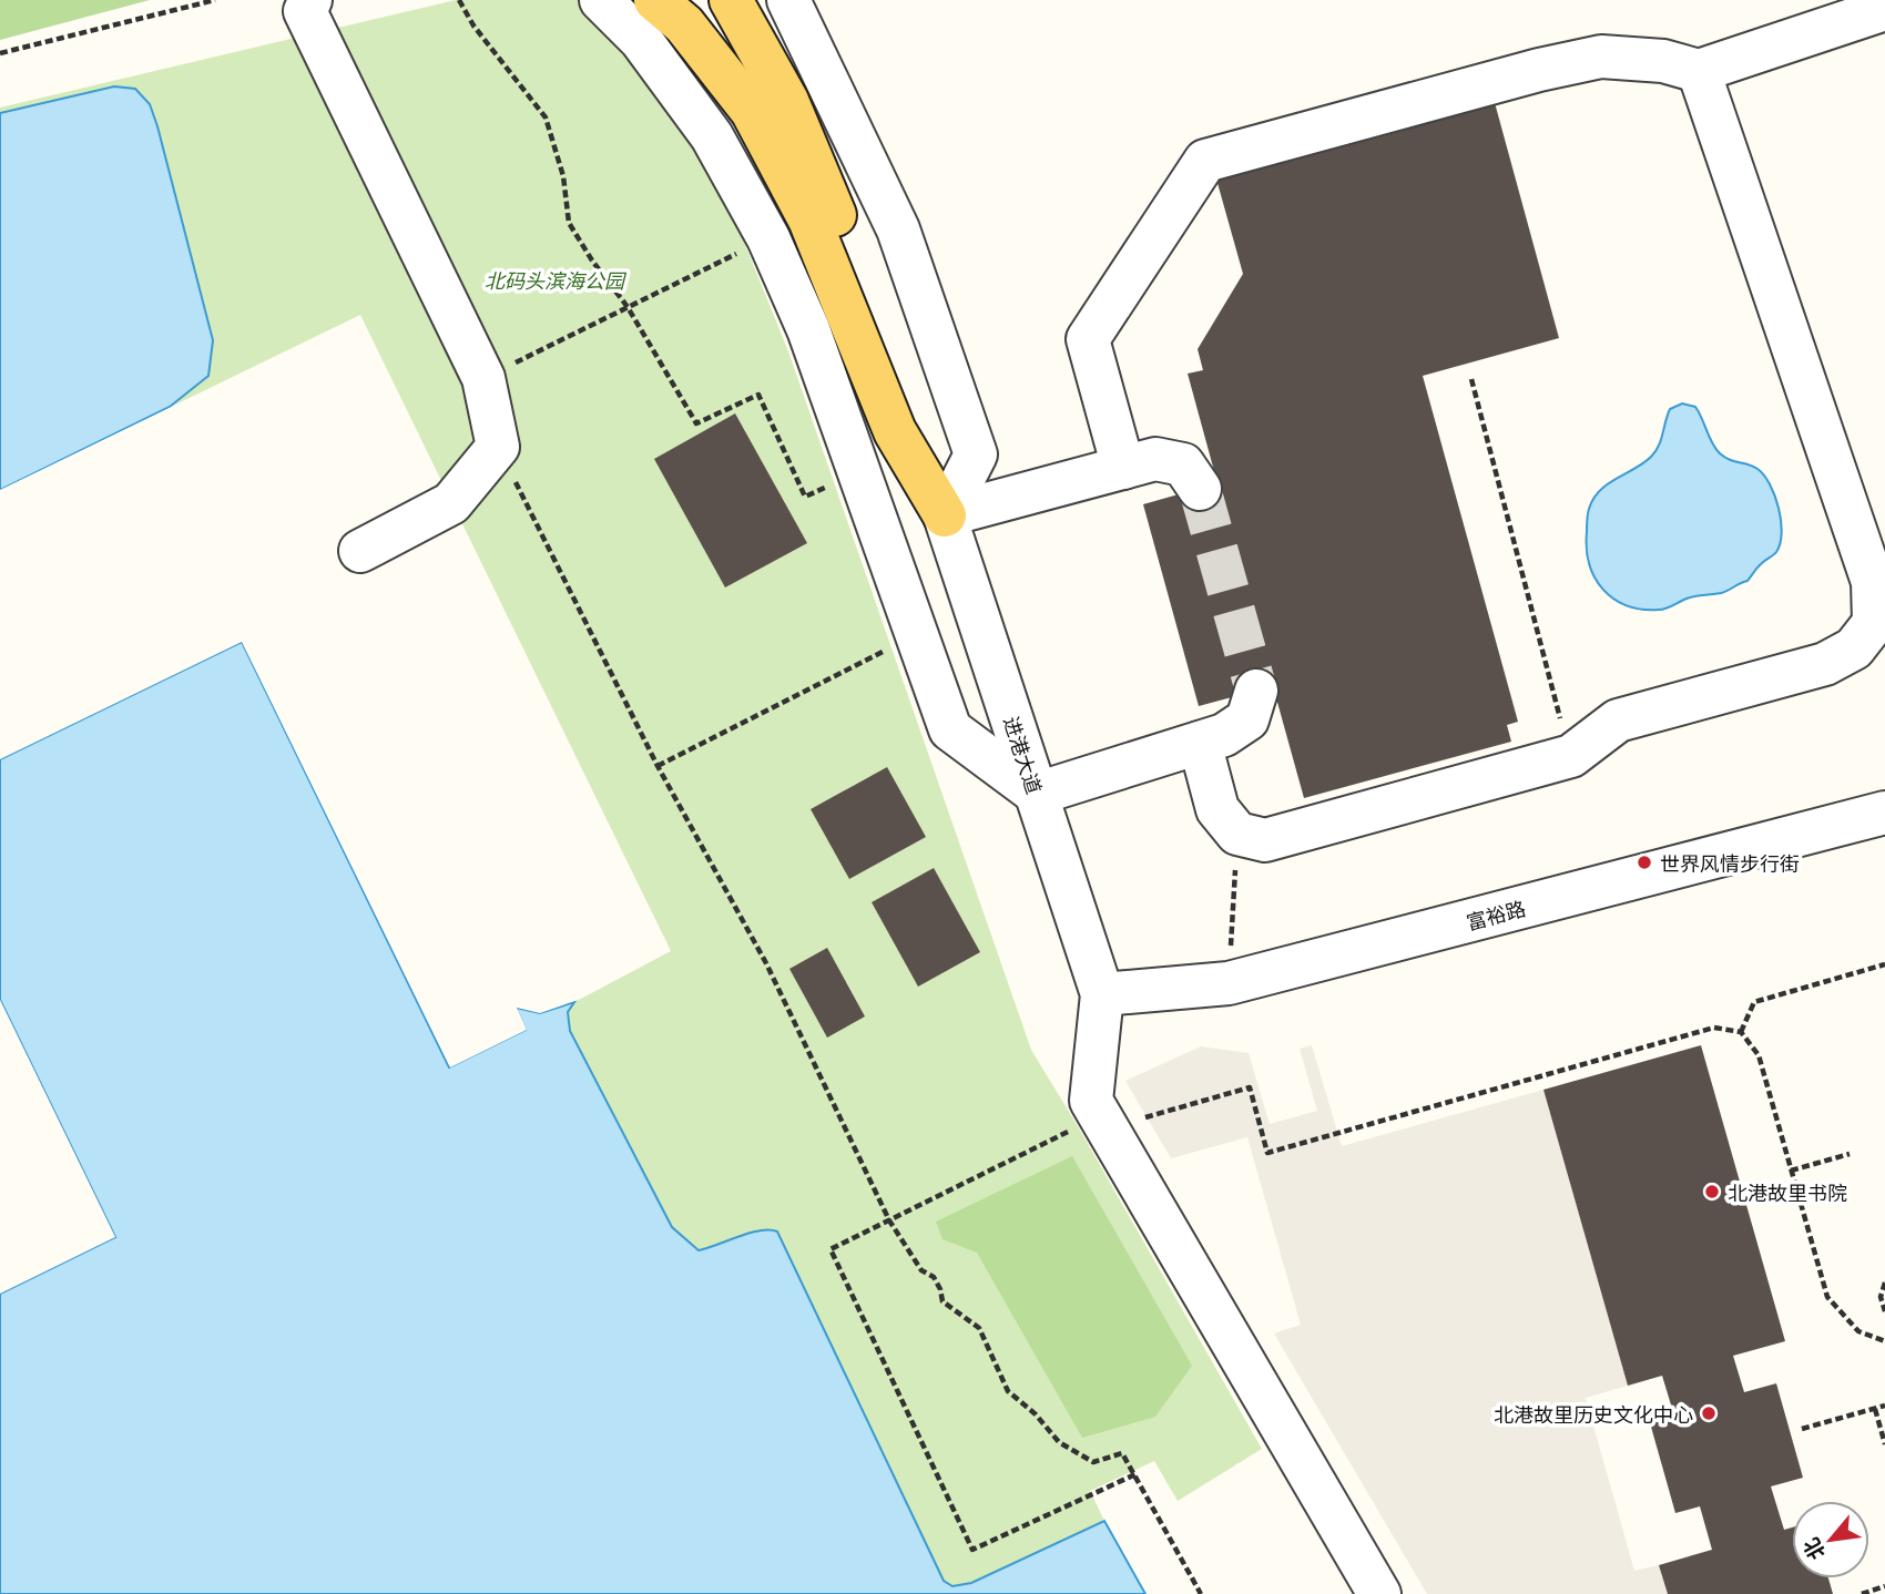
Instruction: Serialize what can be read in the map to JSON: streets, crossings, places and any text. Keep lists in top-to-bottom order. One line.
{"streets":{"street":["进港大道","富裕路"]},"crossings":[["进港大道","富裕路"]],"parks":["北码头滨海公园"],"places":["世界风情步行街","北港故里书院","北港故里历史文化中心"],"north":"bottom left"}
